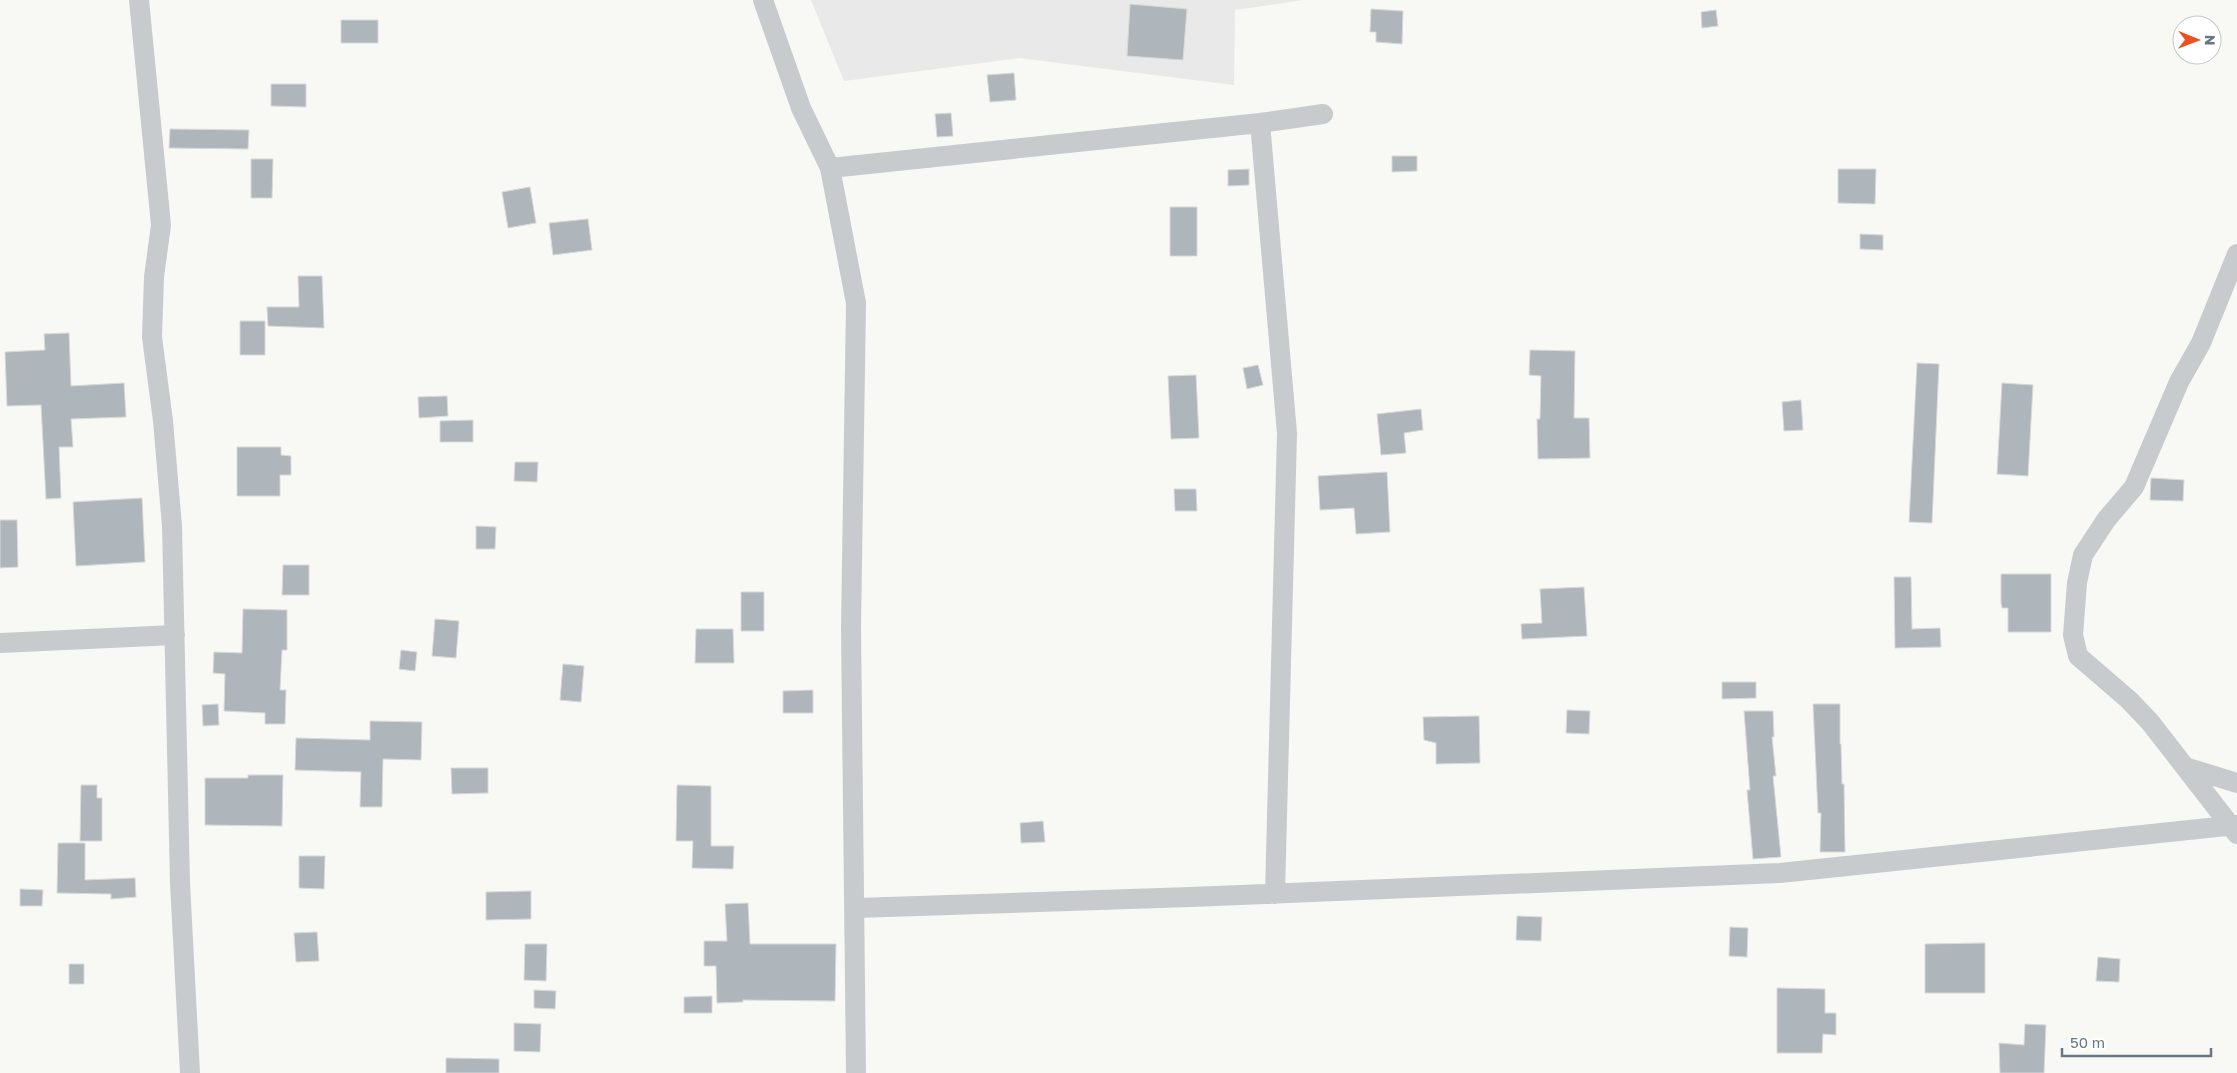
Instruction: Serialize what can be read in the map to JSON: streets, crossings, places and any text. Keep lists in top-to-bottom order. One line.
{"scale_bar":"50 m","north":"right"}
